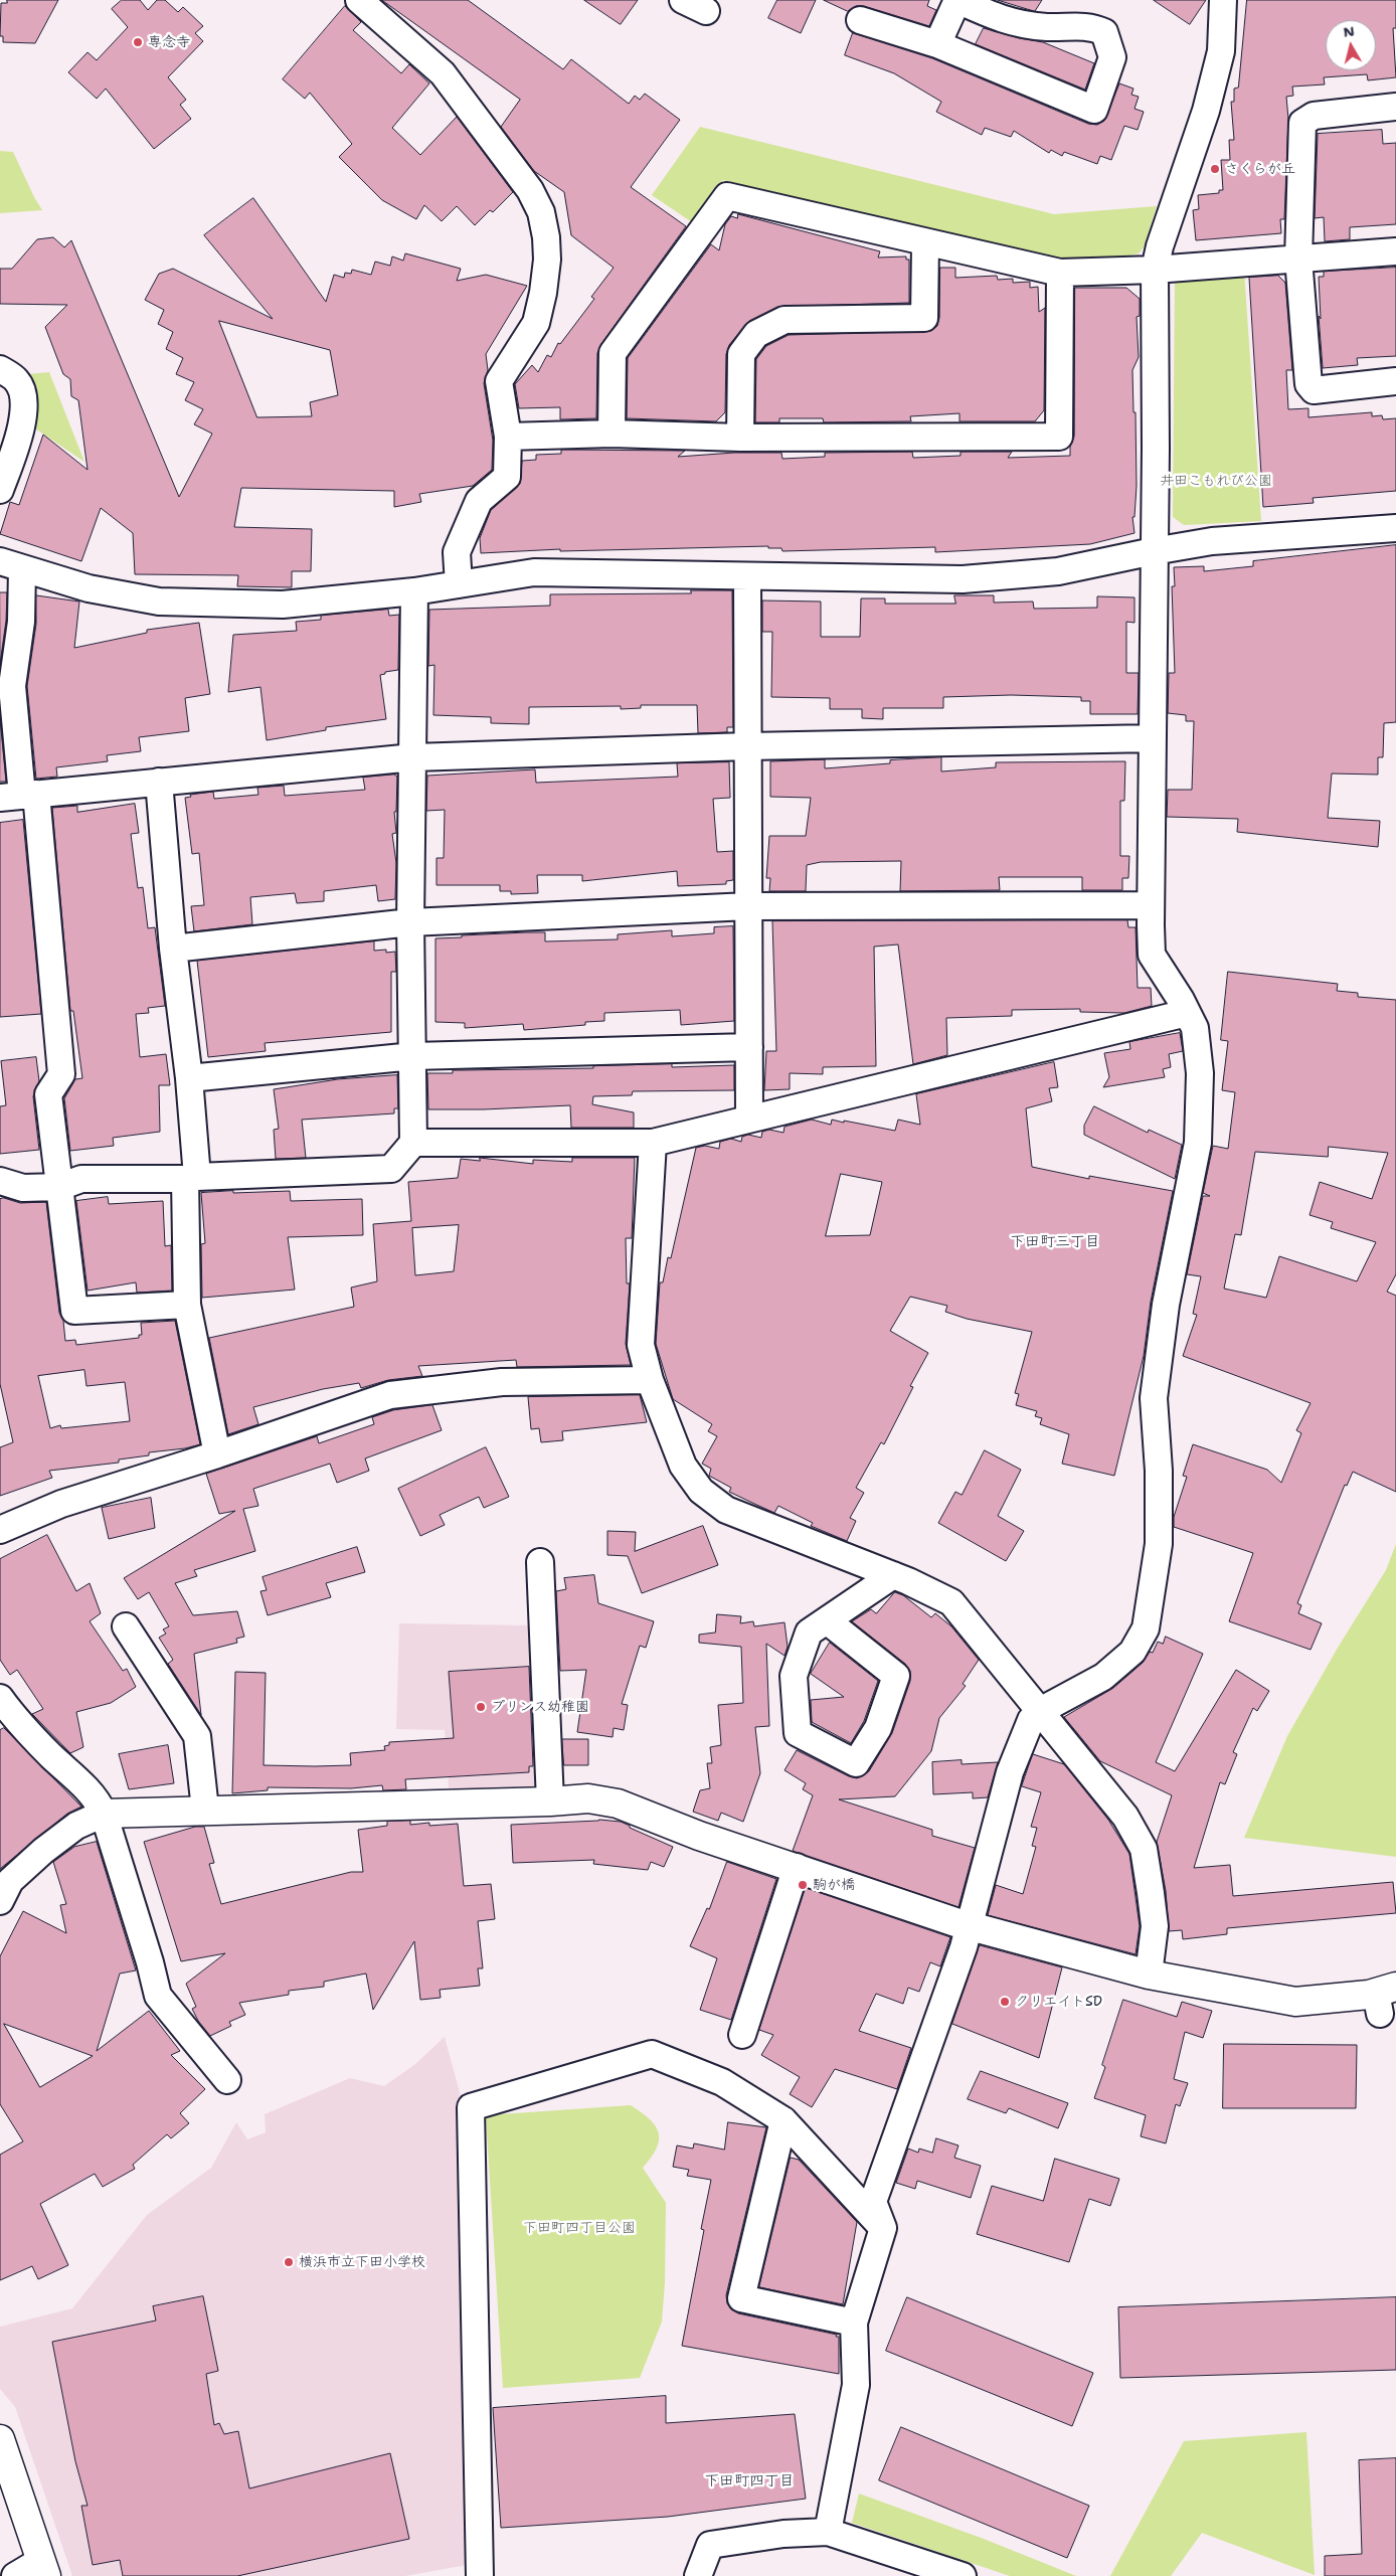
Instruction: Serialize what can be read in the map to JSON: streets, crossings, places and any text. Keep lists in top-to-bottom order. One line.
{"districts":["下田町三丁目","下田町四丁目"],"parks":["井田こもれび公園","下田町四丁目公園"],"places":["専念寺","さくらが丘","プリンス幼稚園","駒が橋","クリエイトSD","横浜市立下田小学校"],"north":"top"}
